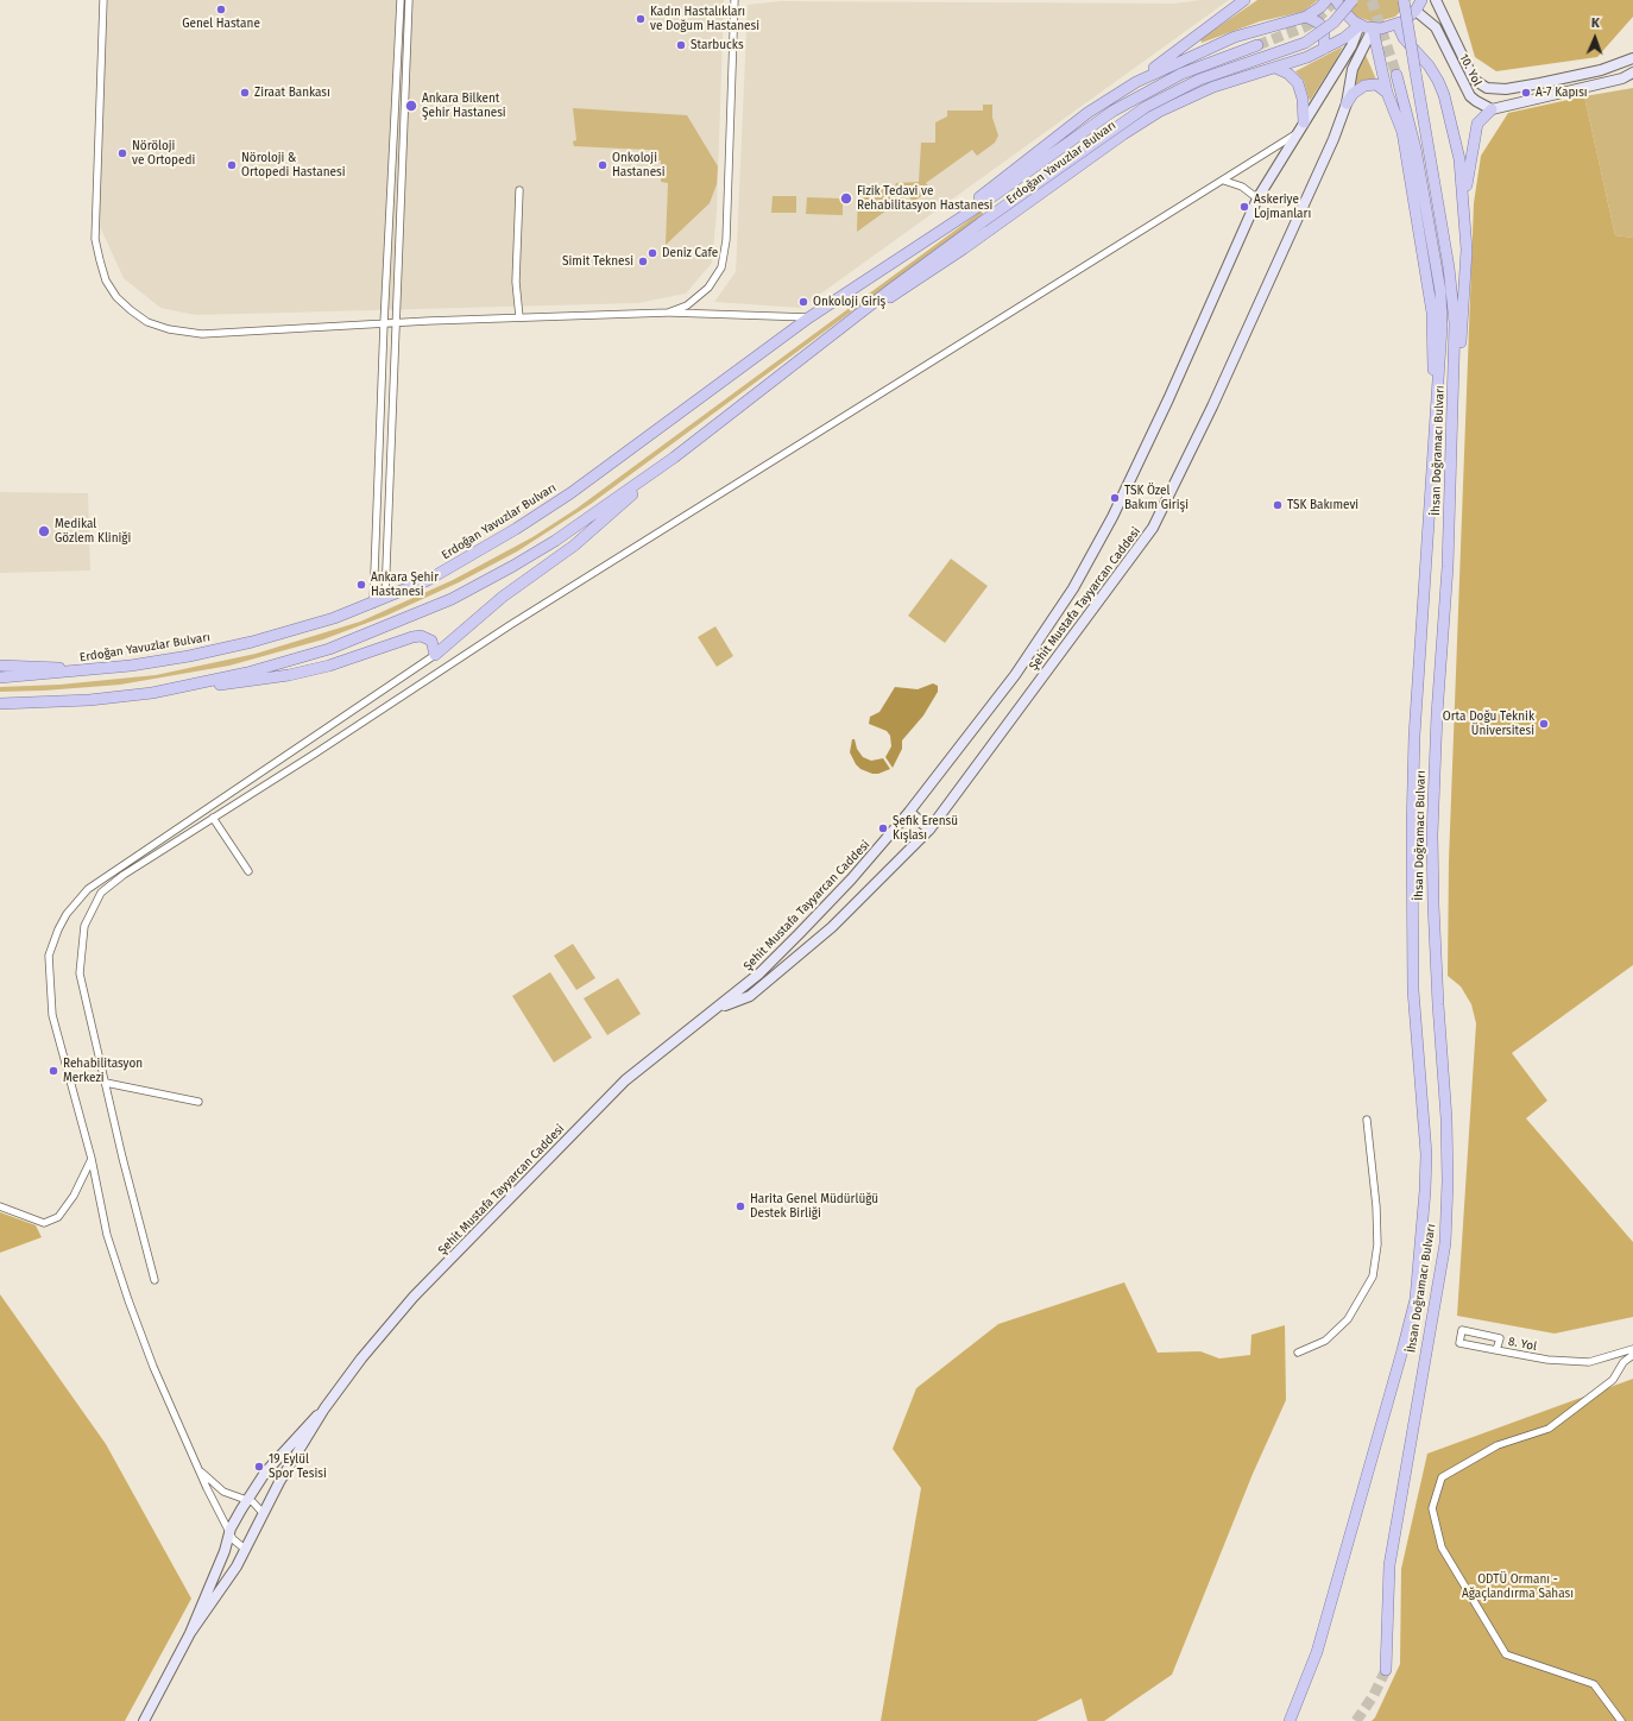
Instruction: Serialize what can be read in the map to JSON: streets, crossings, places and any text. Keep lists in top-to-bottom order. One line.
{"streets":{"main road":["10. Yol","Erdoğan Yavuzlar Bulvarı","İhsan Doğramacı Bulvarı","Şehit Mustafa Tayyarcan Caddesi"],"street":["8. Yol"]},"crossings":[["Erdoğan Yavuzlar Bulvarı","Şehit Mustafa Tayyarcan Caddesi"]],"parks":["ODTÜ Ormanı - Ağaçlandırma Sahası"],"places":["Genel Hastane","Kadın Hastalıkları ve Doğum Hastanesi","Starbucks","Ziraat Bankası","A-7 Kapısı","Ankara Bilkent Şehir Hastanesi","Nöröloji ve Ortopedi","Nöroloji & Ortopedi Hastanesi","Onkoloji Hastanesi","Fizik Tedavi ve Rehabilitasyon Hastanesi","Askeriye Lojmanları","Deniz Cafe","Simit Teknesi","Onkoloji Giriş","TSK Özel Bakım Girişi","TSK Bakımevi","Medikal Gözlem Kliniği","Ankara Şehir Hastanesi","Orta Doğu Teknik Üniversitesi","Şefik Erensü Kışlası","Rehabilitasyon Merkezi","Harita Genel Müdürlüğü Destek Birliği","19 Eylül Spor Tesisi"],"north":"top"}
